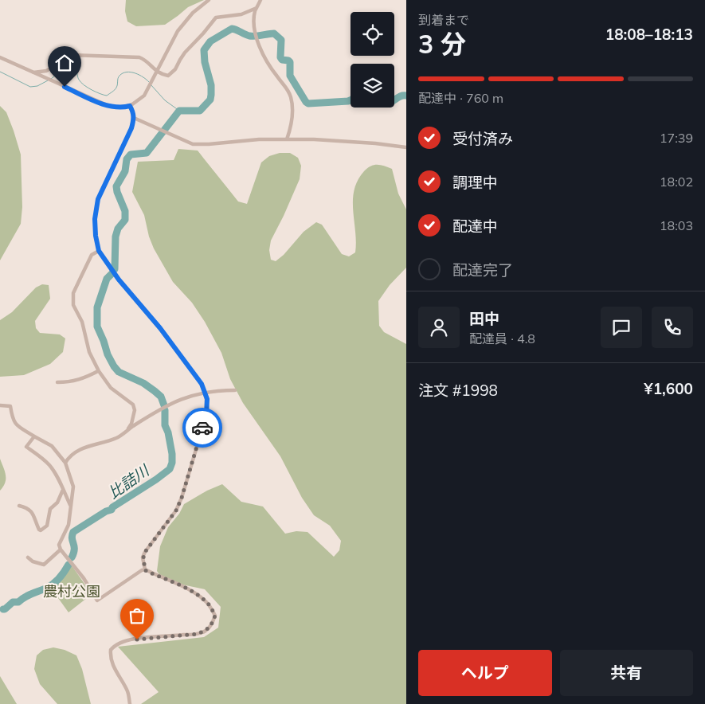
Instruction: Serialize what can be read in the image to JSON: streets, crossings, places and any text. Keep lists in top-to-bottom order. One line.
{"water":["比詰川"],"parks":["農村公園"],"page":{"heading":["3 分","到着まで","18:08–18:13"],"panel":["田中","配達員 · 4.8","注文 #1998","¥1,600"],"bar":"配達中 · 760 m","list":[["受付済み","17:39"],["調理中","18:02"],["配達中","18:03"],"配達完了"],"buttons":["ヘルプ","共有"]}}
